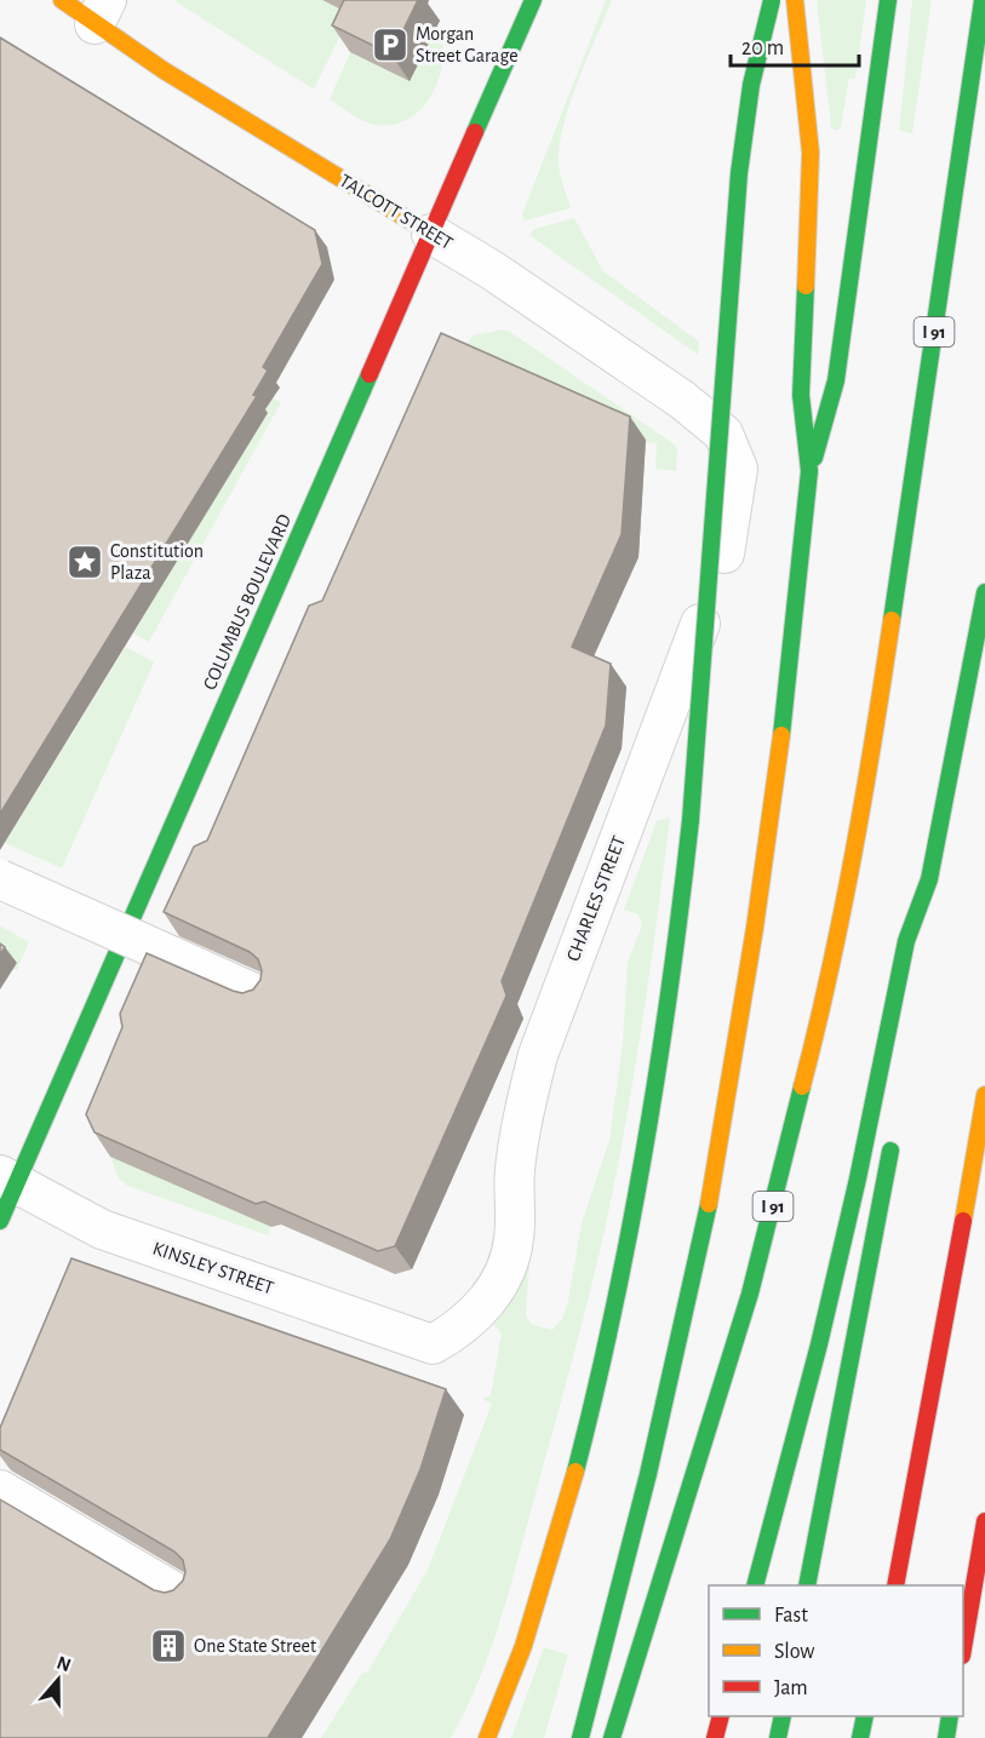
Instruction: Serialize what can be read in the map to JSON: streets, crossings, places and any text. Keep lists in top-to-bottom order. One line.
{"streets":{"main road":["TALCOTT STREET","I 91","COLUMBUS BOULEVARD"],"street":["CHARLES STREET","KINSLEY STREET"]},"crossings":[["TALCOTT STREET","COLUMBUS BOULEVARD"],["TALCOTT STREET","CHARLES STREET"],["COLUMBUS BOULEVARD","KINSLEY STREET"],["CHARLES STREET","KINSLEY STREET"]],"places":{"parking":["Morgan Street Garage"],"place":["Constitution Plaza"],"building":["One State Street"]},"legend":["Fast","Slow","Jam"],"scale_bar":"20 m","north":"top"}
